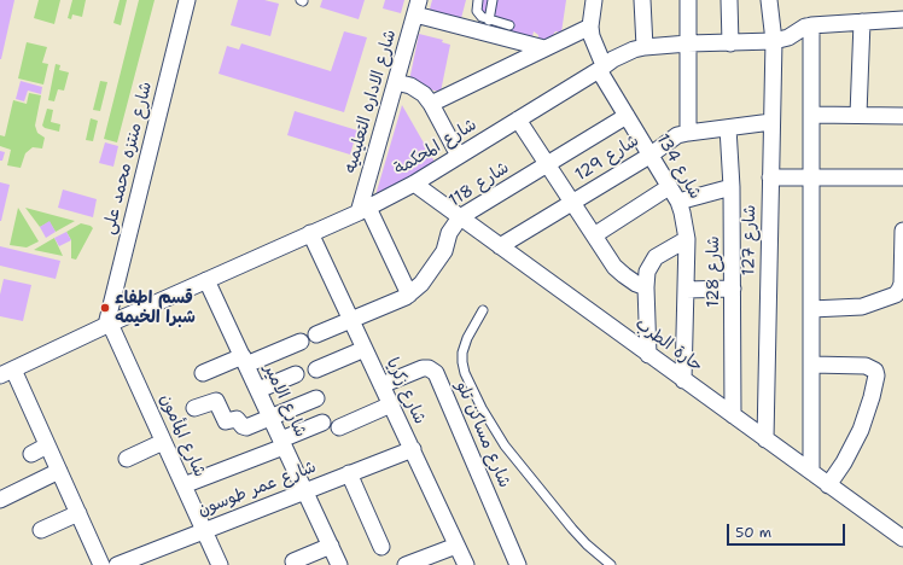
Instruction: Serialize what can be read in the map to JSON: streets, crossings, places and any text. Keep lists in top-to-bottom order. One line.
{"streets":{"street":["شارع الاداره التعليميه","شارع المحكمة","شارع منتزه محمد على","شارع 129","شارع 134","شارع 118","شارع 127","شارع 128","حارة الطرب","شارع زكريا","شارع الامير","شارع مساكن تلو","شارع المأمون","شارع عمر طوسون"]},"crossings":[["شارع الاداره التعليميه","شارع المحكمة"],["شارع المحكمة","شارع منتزه محمد على"],["شارع المحكمة","شارع 134"],["شارع المحكمة","شارع 127"],["شارع المحكمة","حارة الطرب"],["شارع المحكمة","شارع زكريا"],["شارع المحكمة","شارع الامير"],["شارع المحكمة","شارع المأمون"],["شارع منتزه محمد على","شارع المأمون"],["شارع 129","شارع 134"],["شارع 129","شارع 127"],["شارع 129","شارع 128"],["شارع 129","حارة الطرب"],["شارع 134","شارع 118"],["شارع 134","حارة الطرب"],["شارع 118","حارة الطرب"],["شارع 118","شارع زكريا"],["شارع 127","حارة الطرب"],["شارع 128","حارة الطرب"],["شارع زكريا","شارع مساكن تلو"],["شارع زكريا","شارع عمر طوسون"],["شارع الامير","شارع عمر طوسون"],["شارع المأمون","شارع عمر طوسون"]],"places":["قسم اطفاء شبرا الخيمه"],"scale_bar":"50 m"}
